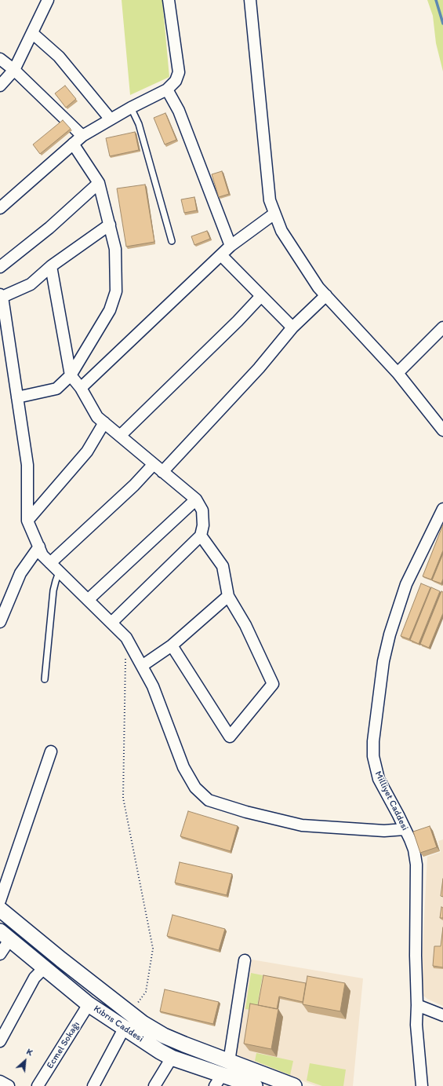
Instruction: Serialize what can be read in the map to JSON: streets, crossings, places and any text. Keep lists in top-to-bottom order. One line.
{"streets":{"main road":["Kıbrıs Caddesi"],"street":["Milliyet Caddesi","Ecmel Sokağı"]},"crossings":[["Kıbrıs Caddesi","Ecmel Sokağı"]],"north":"top right"}
